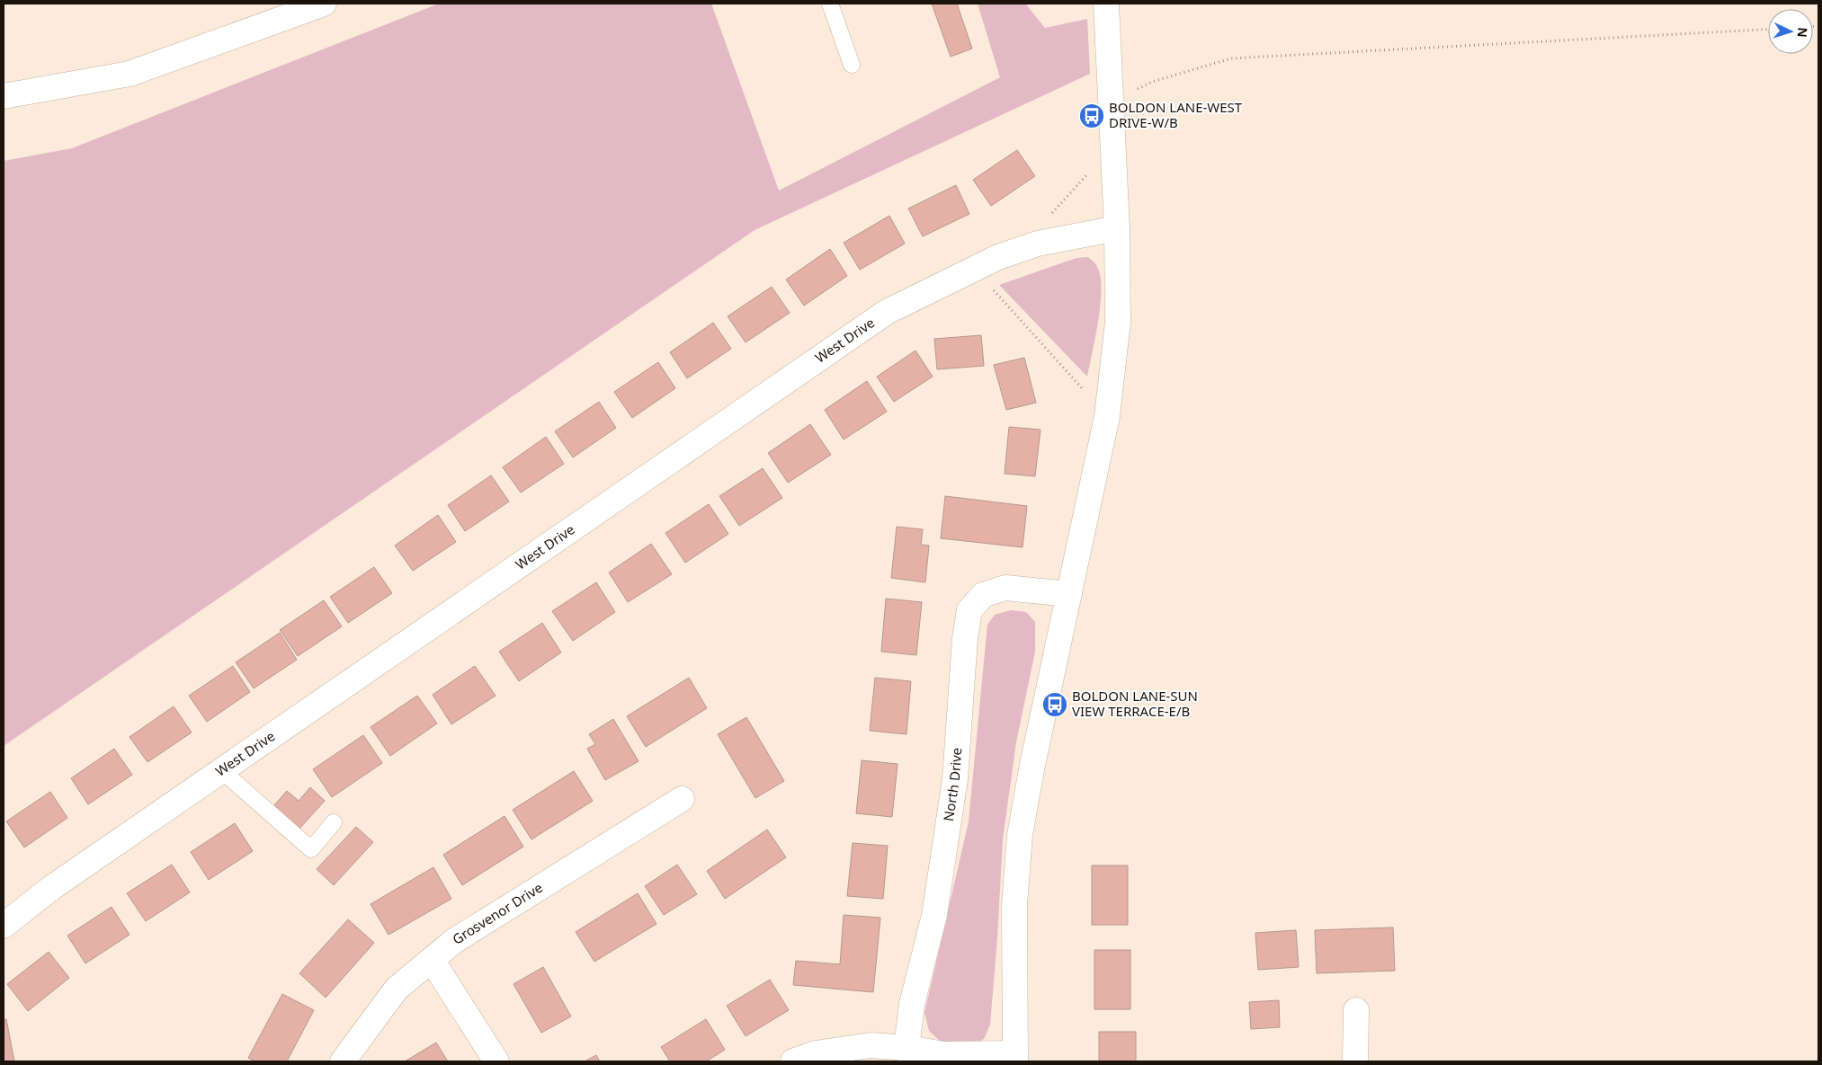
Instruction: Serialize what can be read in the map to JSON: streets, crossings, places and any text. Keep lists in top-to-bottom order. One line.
{"streets":{"street":["West Drive","North Drive","Grosvenor Drive"]},"places":{"bus stop":["BOLDON LANE-WEST DRIVE-W/B","BOLDON LANE-SUN VIEW TERRACE-E/B"]},"north":"right"}
